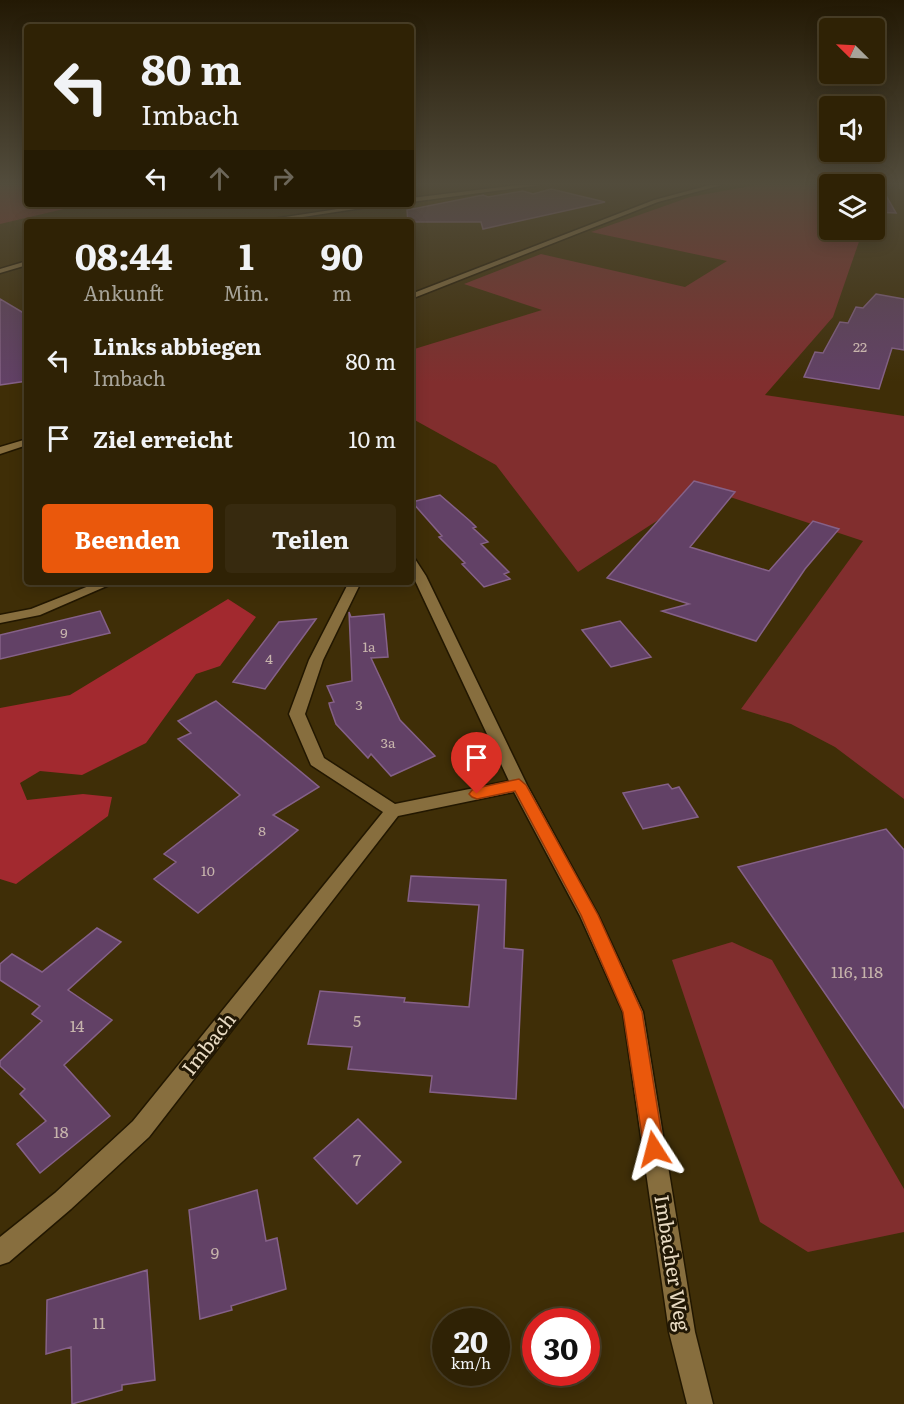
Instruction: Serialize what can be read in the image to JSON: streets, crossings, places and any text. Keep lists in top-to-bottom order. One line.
{"streets":{"street":["Imbach","Imbacher Weg"]},"house_numbers":["22","9","1a","4","3","3a","8","10","116, 118","5","14","18","7","9","11"],"north":"top left","page":{"turn":["80 m","Imbach"],"eta":["08:44","Ankunft","1","Min.","90","m"],"list":[{"name":"Links abbiegen","note":"Imbach","value":"80 m"},{"name":"Ziel erreicht","value":"10 m"}],"buttons":["Beenden","Teilen"],"speed":"20 km/h","limit":"30"}}
